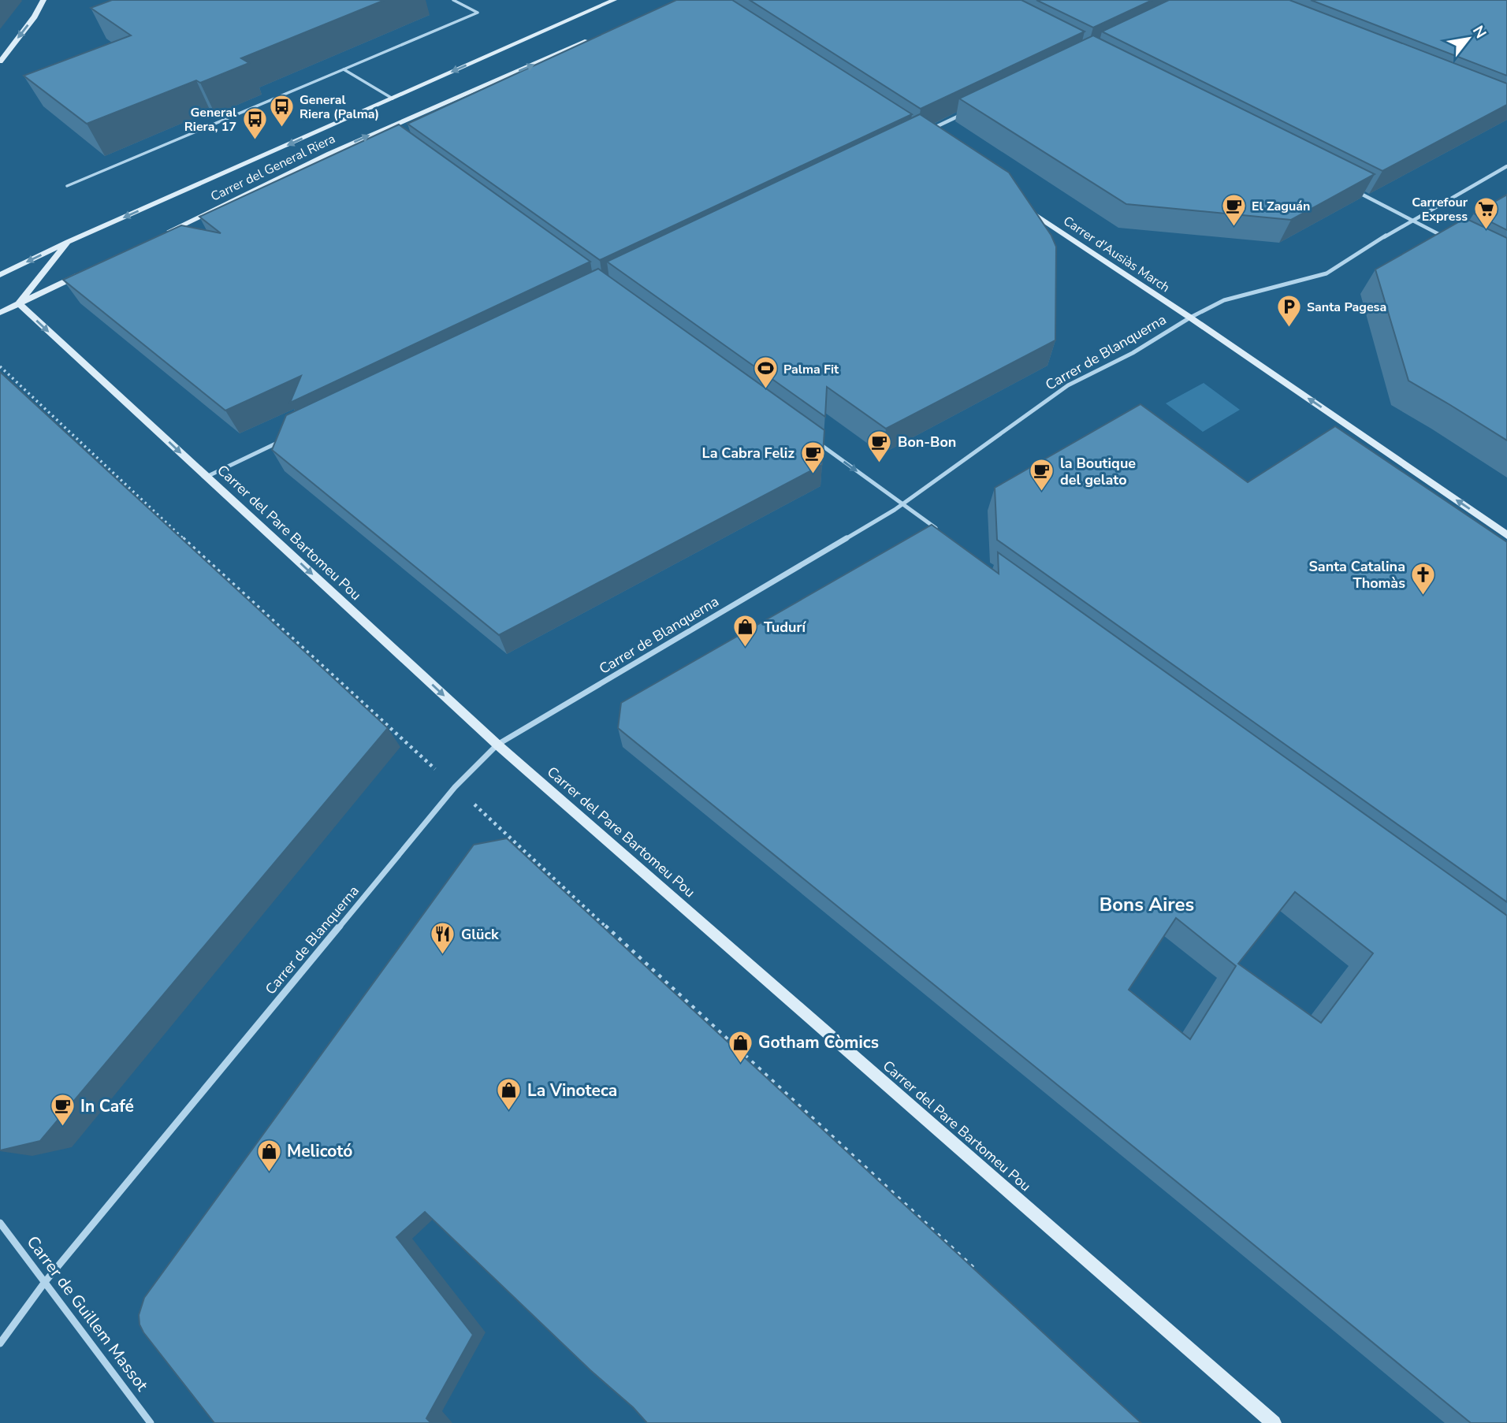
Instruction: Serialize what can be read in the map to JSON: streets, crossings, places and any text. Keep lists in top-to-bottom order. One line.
{"streets":{"street":["Carrer del General Riera","Carrer d'Ausiàs March","Carrer de Blanquerna","Carrer del Pare Bartomeu Pou","Carrer de Guillem Massot"]},"crossings":[["Carrer d'Ausiàs March","Carrer de Blanquerna"],["Carrer de Blanquerna","Carrer del Pare Bartomeu Pou"],["Carrer de Blanquerna","Carrer de Guillem Massot"]],"one_way":["Carrer d'Ausiàs March","Carrer del Pare Bartomeu Pou"],"districts":["Bons Aires"],"places":{"bus stop":["General Riera (Palma)","General Riera, 17"],"cafe":["El Zaguán","Bon-Bon","La Cabra Feliz","la Boutique del gelato","In Café"],"supermarket":["Carrefour Express"],"parking":["Santa Pagesa"],"sports":["Palma Fit"],"church":["Santa Catalina Thomàs"],"shop":["Tudurí","Gotham Còmics","La Vinoteca","Melicotó"],"restaurant":["Glück"]},"north":"top right"}
